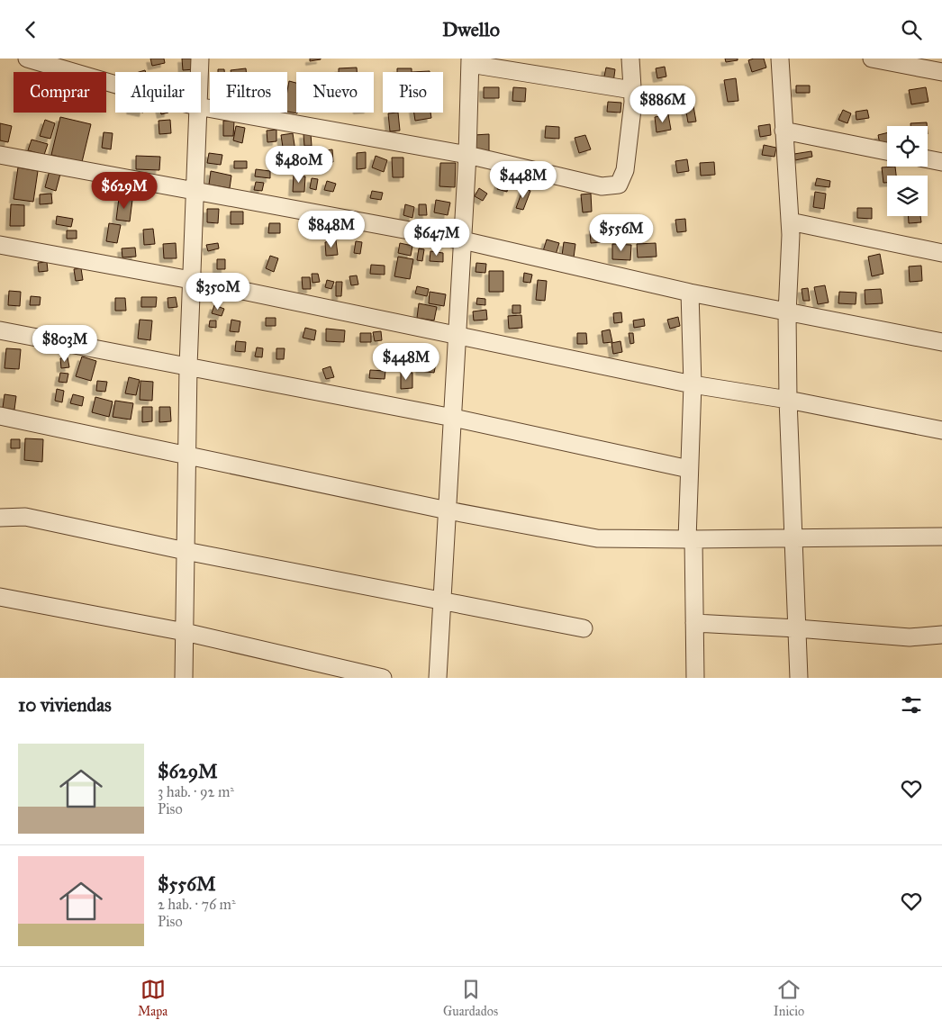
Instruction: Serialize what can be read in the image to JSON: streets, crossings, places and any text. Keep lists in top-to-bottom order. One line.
{"page":{"header":"Dwello","chip":["Comprar","Alquilar","Filtros","Nuevo","Piso"],"price":["$886M","$480M","$448M","$629M","$848M","$556M","$647M","$350M","$803M","$448M"],"heading":"10 viviendas","list":[{"name":"$629M","note":"3 hab. · 92 m² · Piso"},{"name":"$556M","note":"2 hab. · 76 m² · Piso"}],"tabs":["Mapa","Guardados","Inicio"]}}
